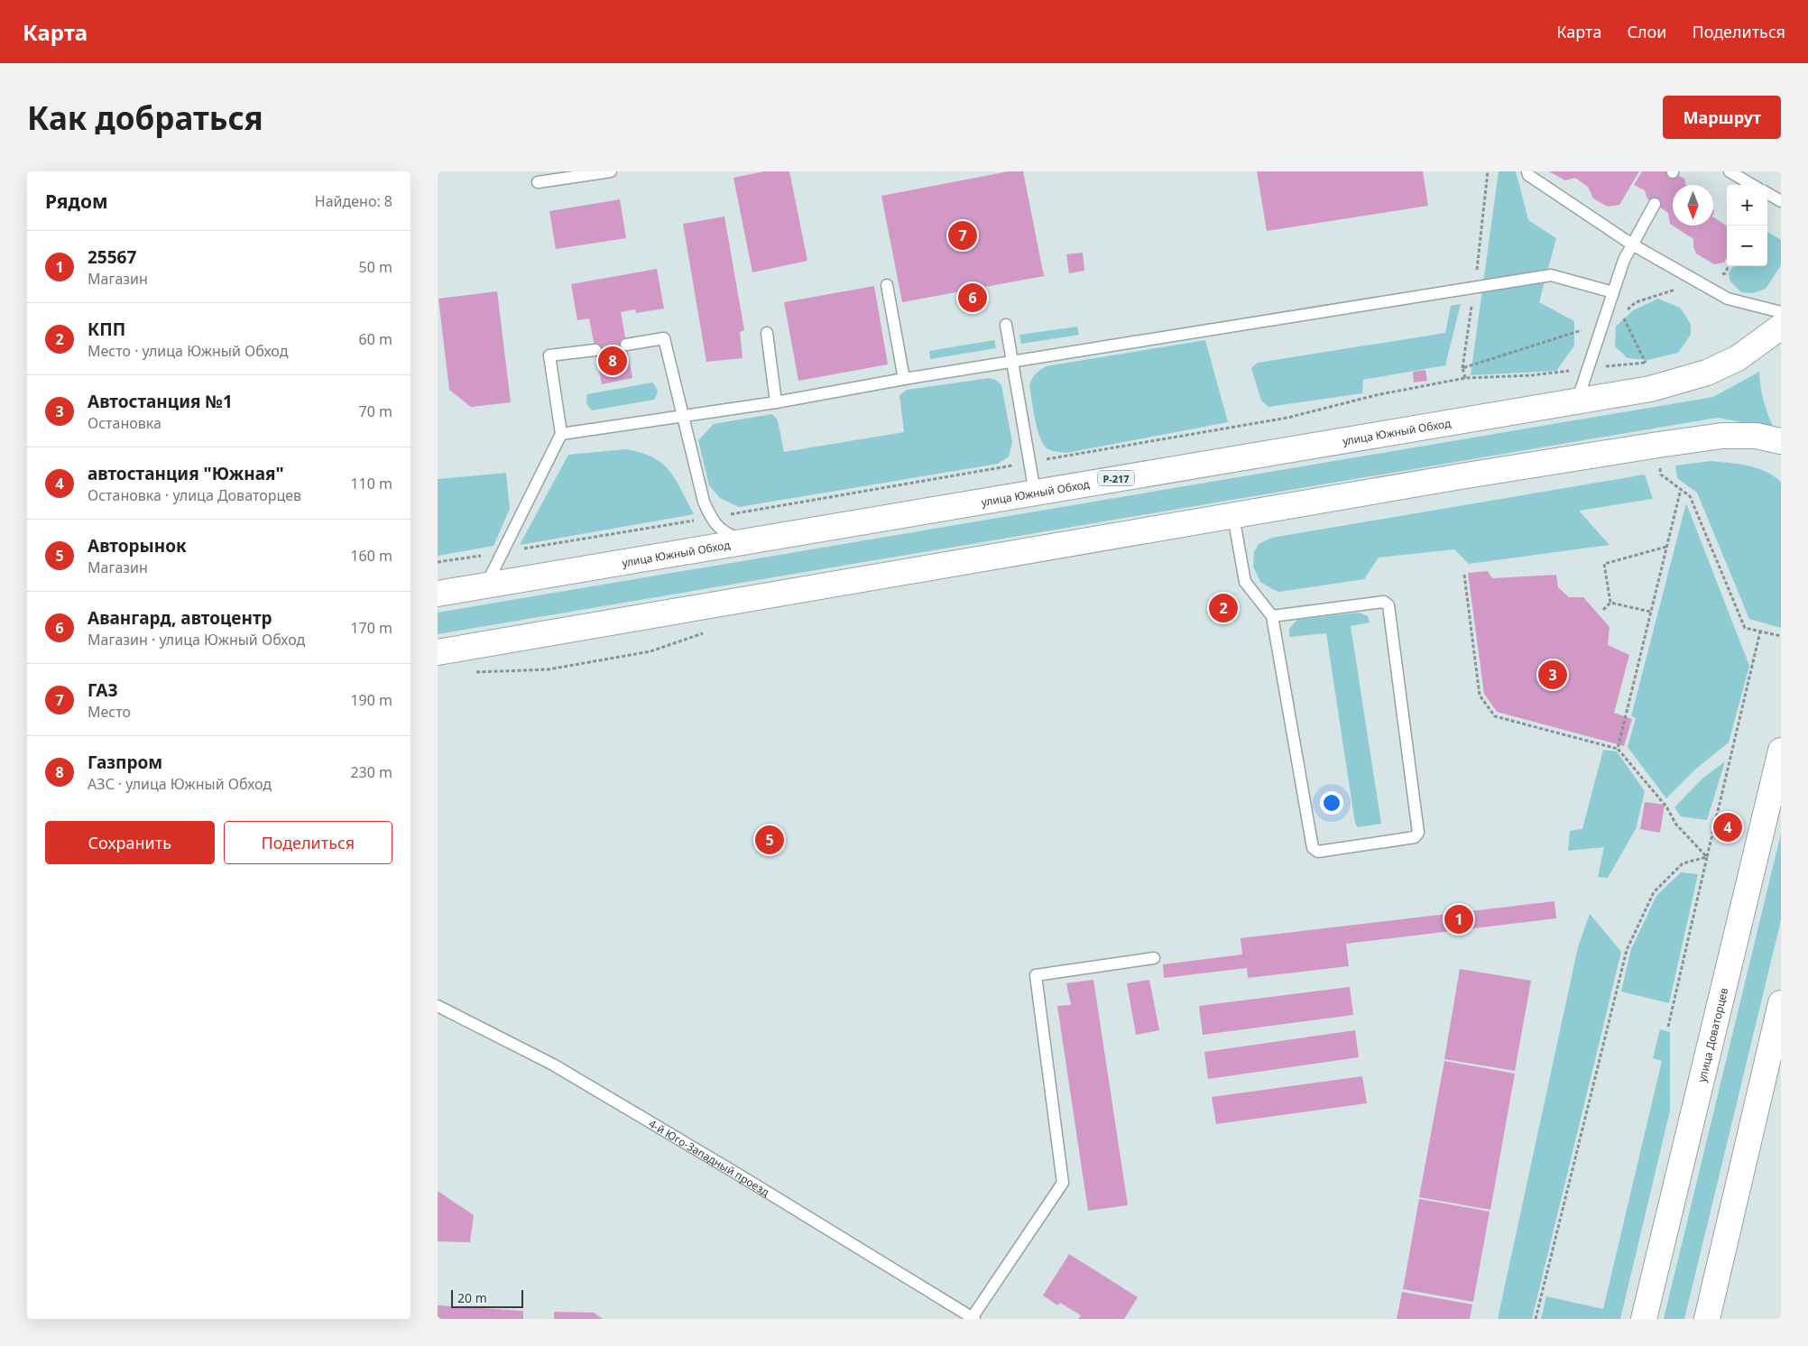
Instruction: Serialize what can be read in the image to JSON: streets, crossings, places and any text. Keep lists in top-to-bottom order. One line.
{"streets":{"main road":["улица Южный Обход","Р-217","улица Доваторцев"],"lane":["4-й Юго-Западный проезд"]},"scale_bar":"20 m","north":"bottom","page":{"header":"Карта","nav":["Карта","Слои","Поделиться"],"buttons":["Маршрут",["Сохранить","Поделиться"]],"title":"Как добраться","heading":["Рядом","Найдено: 8"],"map_buttons":["+","−"],"pins":["7","6","8","2","3","4","5","1"],"list":[{"mark":"1","name":"25567","note":"Магазин","value":"50 m"},{"mark":"2","name":"КПП","note":"Место · улица Южный Обход","value":"60 m"},{"mark":"3","name":"Автостанция №1","note":"Остановка","value":"70 m"},{"mark":"4","name":"автостанция \"Южная\"","note":"Остановка · улица Доваторцев","value":"110 m"},{"mark":"5","name":"Авторынок","note":"Магазин","value":"160 m"},{"mark":"6","name":"Авангард, автоцентр","note":"Магазин · улица Южный Обход","value":"170 m"},{"mark":"7","name":"ГАЗ","note":"Место","value":"190 m"},{"mark":"8","name":"Газпром","note":"АЗС · улица Южный Обход","value":"230 m"}],"scale":"20 m"}}
